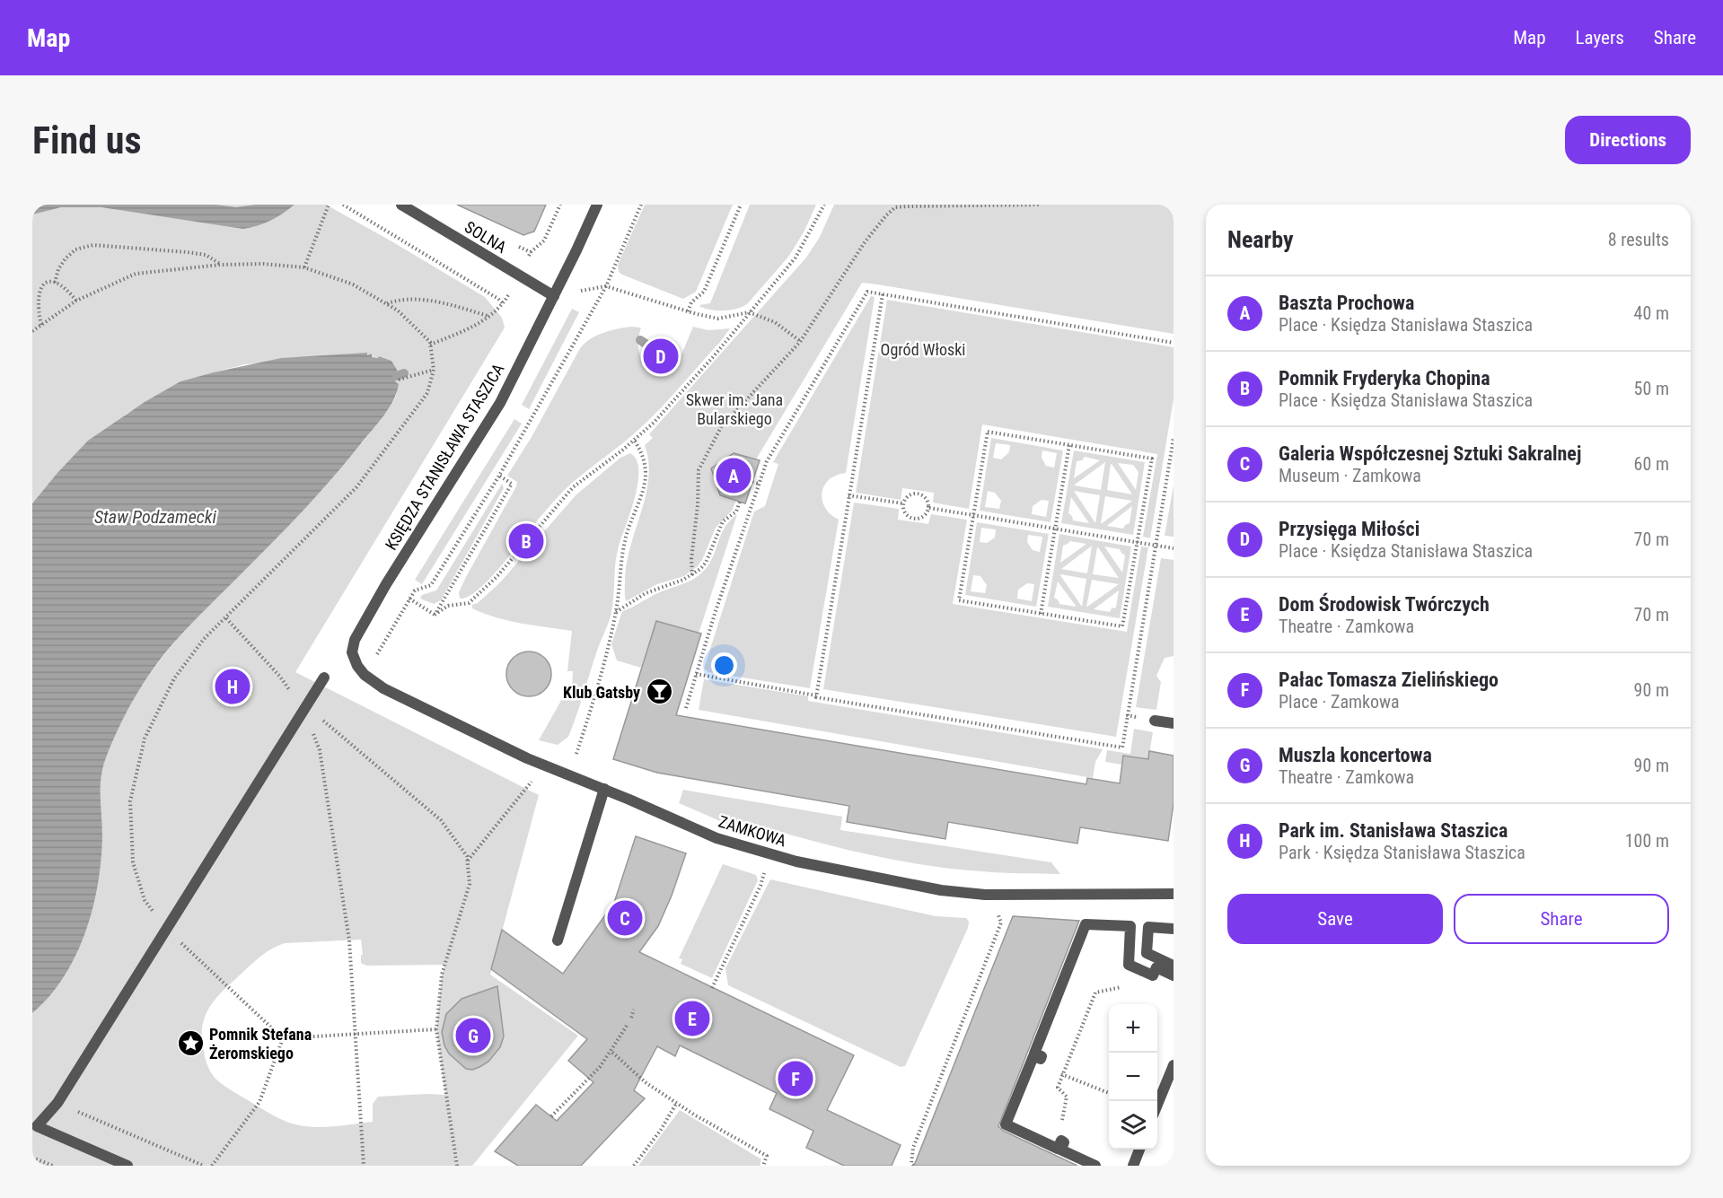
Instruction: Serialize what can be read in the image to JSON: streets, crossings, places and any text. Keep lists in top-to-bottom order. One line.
{"streets":{"street":["SOLNA","KSIĘDZA STANISŁAWA STASZICA","ZAMKOWA"]},"crossings":[["SOLNA","KSIĘDZA STANISŁAWA STASZICA"],["KSIĘDZA STANISŁAWA STASZICA","ZAMKOWA"]],"water":["Staw Podzamecki"],"parks":["Ogród Włoski","Skwer im. Jana Bularskiego"],"places":{"bar":["Klub Gatsby"],"place":["Pomnik Stefana Żeromskiego"]},"page":{"header":"Map","nav":["Map","Layers","Share"],"buttons":["Directions",["Save","Share"]],"title":"Find us","heading":["Nearby","8 results"],"list":[{"mark":"A","name":"Baszta Prochowa","note":"Place · Księdza Stanisława Staszica","value":"40 m"},{"mark":"B","name":"Pomnik Fryderyka Chopina","note":"Place · Księdza Stanisława Staszica","value":"50 m"},{"mark":"C","name":"Galeria Współczesnej Sztuki Sakralnej","note":"Museum · Zamkowa","value":"60 m"},{"mark":"D","name":"Przysięga Miłości","note":"Place · Księdza Stanisława Staszica","value":"70 m"},{"mark":"E","name":"Dom Środowisk Twórczych","note":"Theatre · Zamkowa","value":"70 m"},{"mark":"F","name":"Pałac Tomasza Zielińskiego","note":"Place · Zamkowa","value":"90 m"},{"mark":"G","name":"Muszla koncertowa","note":"Theatre · Zamkowa","value":"90 m"},{"mark":"H","name":"Park im. Stanisława Staszica","note":"Park · Księdza Stanisława Staszica","value":"100 m"}],"pins":["D","A","B","H","C","E","G","F"],"map_buttons":["+","−"]}}
